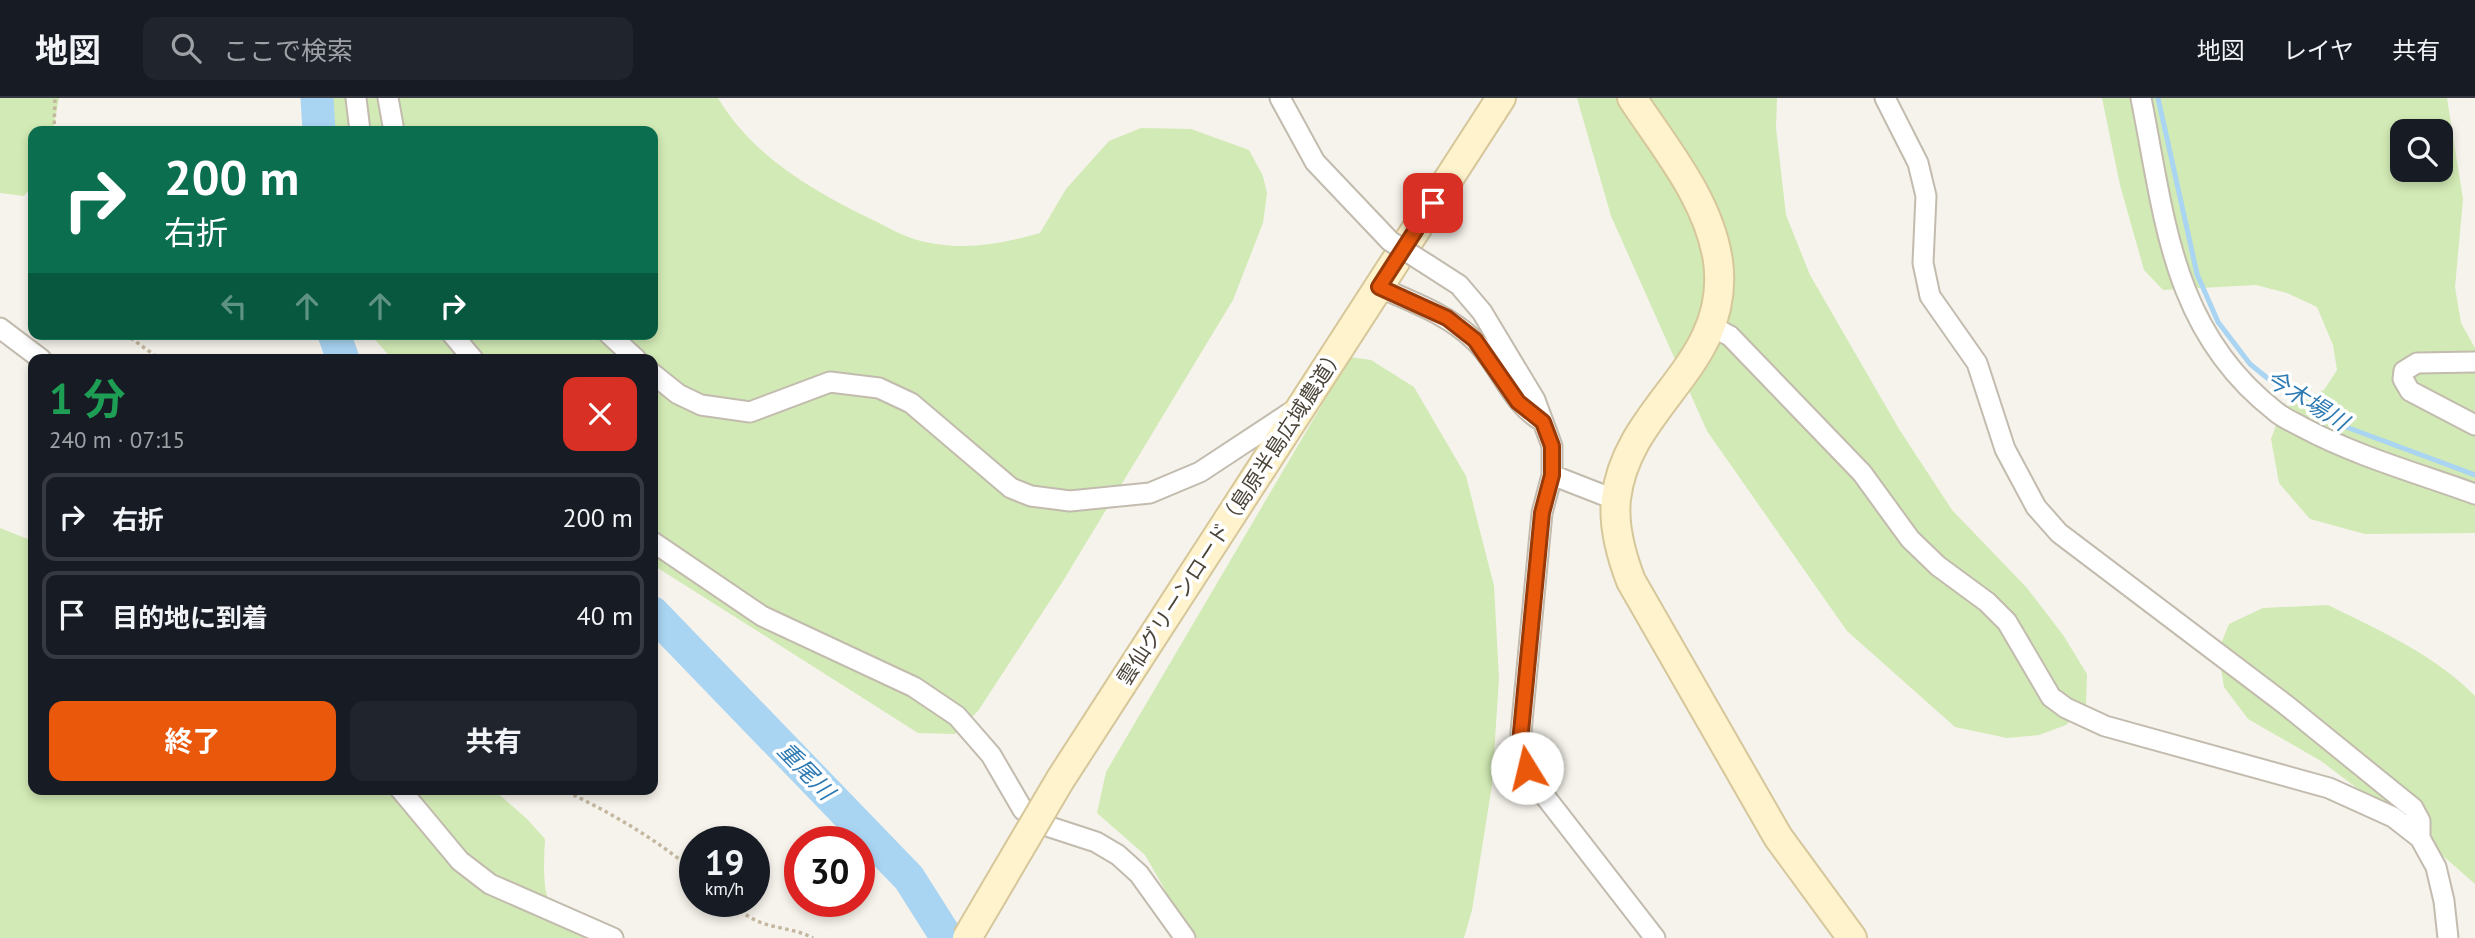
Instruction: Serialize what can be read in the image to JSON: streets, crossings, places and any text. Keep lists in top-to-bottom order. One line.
{"streets":{"street":["雲仙グリーンロード（島原半島広域農道）"]},"water":["今木場川","重尾川"],"page":{"header":"地図","search":"ここで検索","nav":["地図","レイヤ","共有"],"turn":["200 m","右折"],"heading":["1 分","240 m · 07:15"],"list":[{"name":"右折","value":"200 m"},{"name":"目的地に到着","value":"40 m"}],"buttons":["終了","共有"],"speed":"19 km/h","limit":"30"}}
